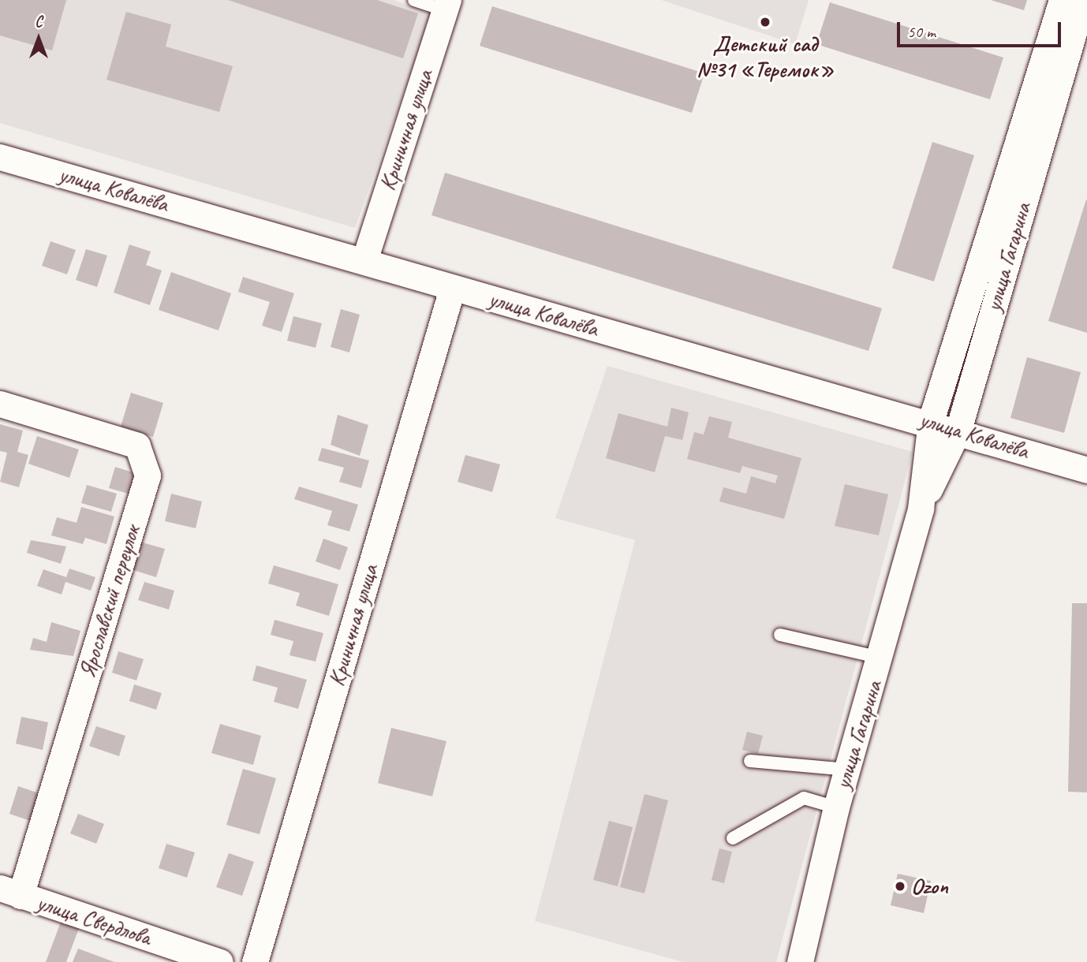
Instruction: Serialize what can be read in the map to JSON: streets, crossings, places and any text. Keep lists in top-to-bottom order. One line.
{"streets":{"street":["Криничная улица","улица Ковалёва","улица Гагарина","Ярославский переулок","улица Свердлова"]},"crossings":[["Криничная улица","улица Ковалёва"],["улица Ковалёва","улица Гагарина"],["Ярославский переулок","улица Свердлова"]],"places":["Детский сад №31 «Теремок»","Ozon"],"scale_bar":"50 m","north":"top"}
